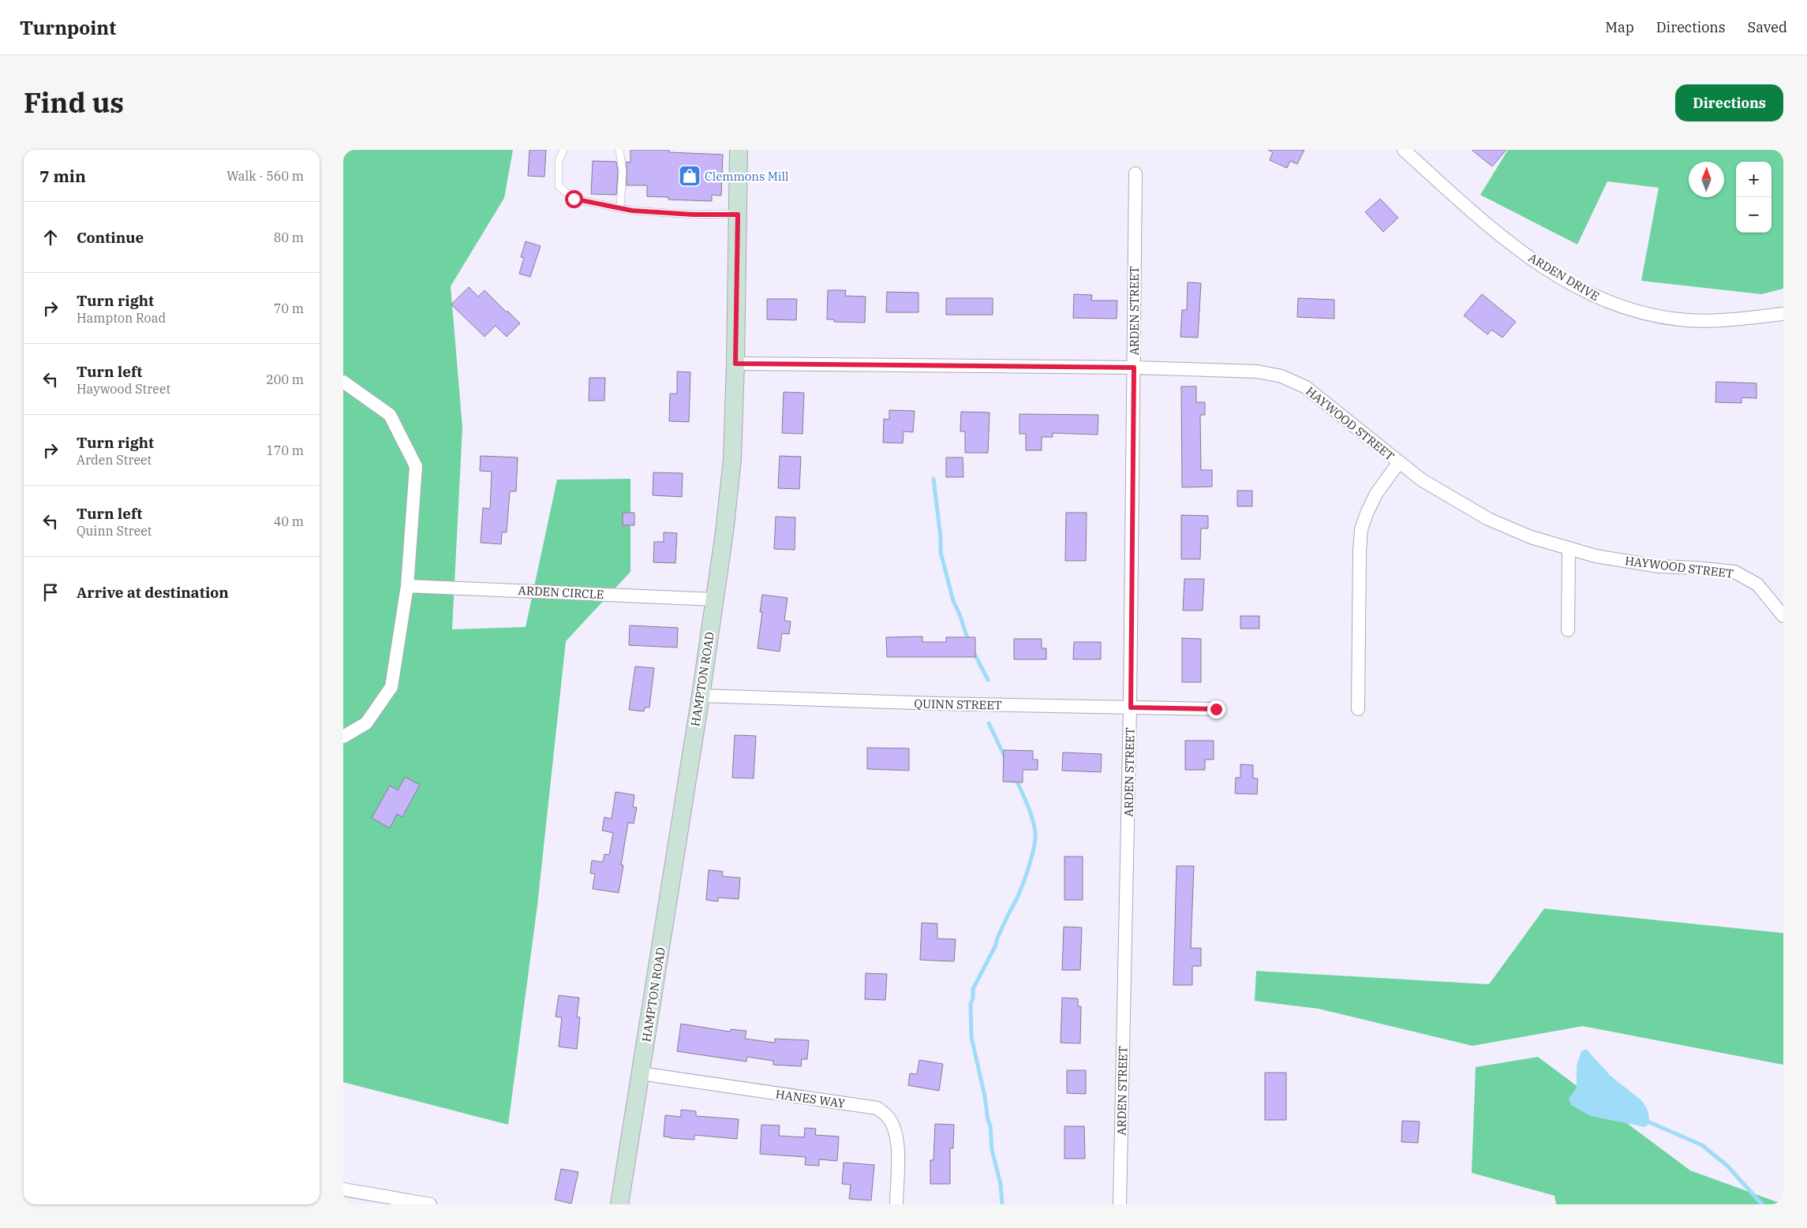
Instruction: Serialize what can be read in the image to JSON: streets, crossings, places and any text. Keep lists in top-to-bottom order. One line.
{"streets":{"main road":["HAMPTON ROAD"],"street":["ARDEN DRIVE","ARDEN STREET","HAYWOOD STREET","ARDEN CIRCLE","QUINN STREET","HANES WAY"]},"crossings":[["ARDEN STREET","HAYWOOD STREET"],["ARDEN STREET","QUINN STREET"],["HAYWOOD STREET","HAMPTON ROAD"],["ARDEN CIRCLE","HAMPTON ROAD"],["HAMPTON ROAD","QUINN STREET"],["HAMPTON ROAD","HANES WAY"]],"places":{"shop":["Clemmons Mill"]},"north":"top","page":{"header":"Turnpoint","nav":["Map","Directions","Saved"],"title":"Find us","buttons":"Directions","heading":["7 min","Walk · 560 m"],"map_buttons":["+","−"],"list":[["Continue","80 m"],["Turn right","Hampton Road","70 m"],["Turn left","Haywood Street","200 m"],["Turn right","Arden Street","170 m"],["Turn left","Quinn Street","40 m"],"Arrive at destination"]}}
